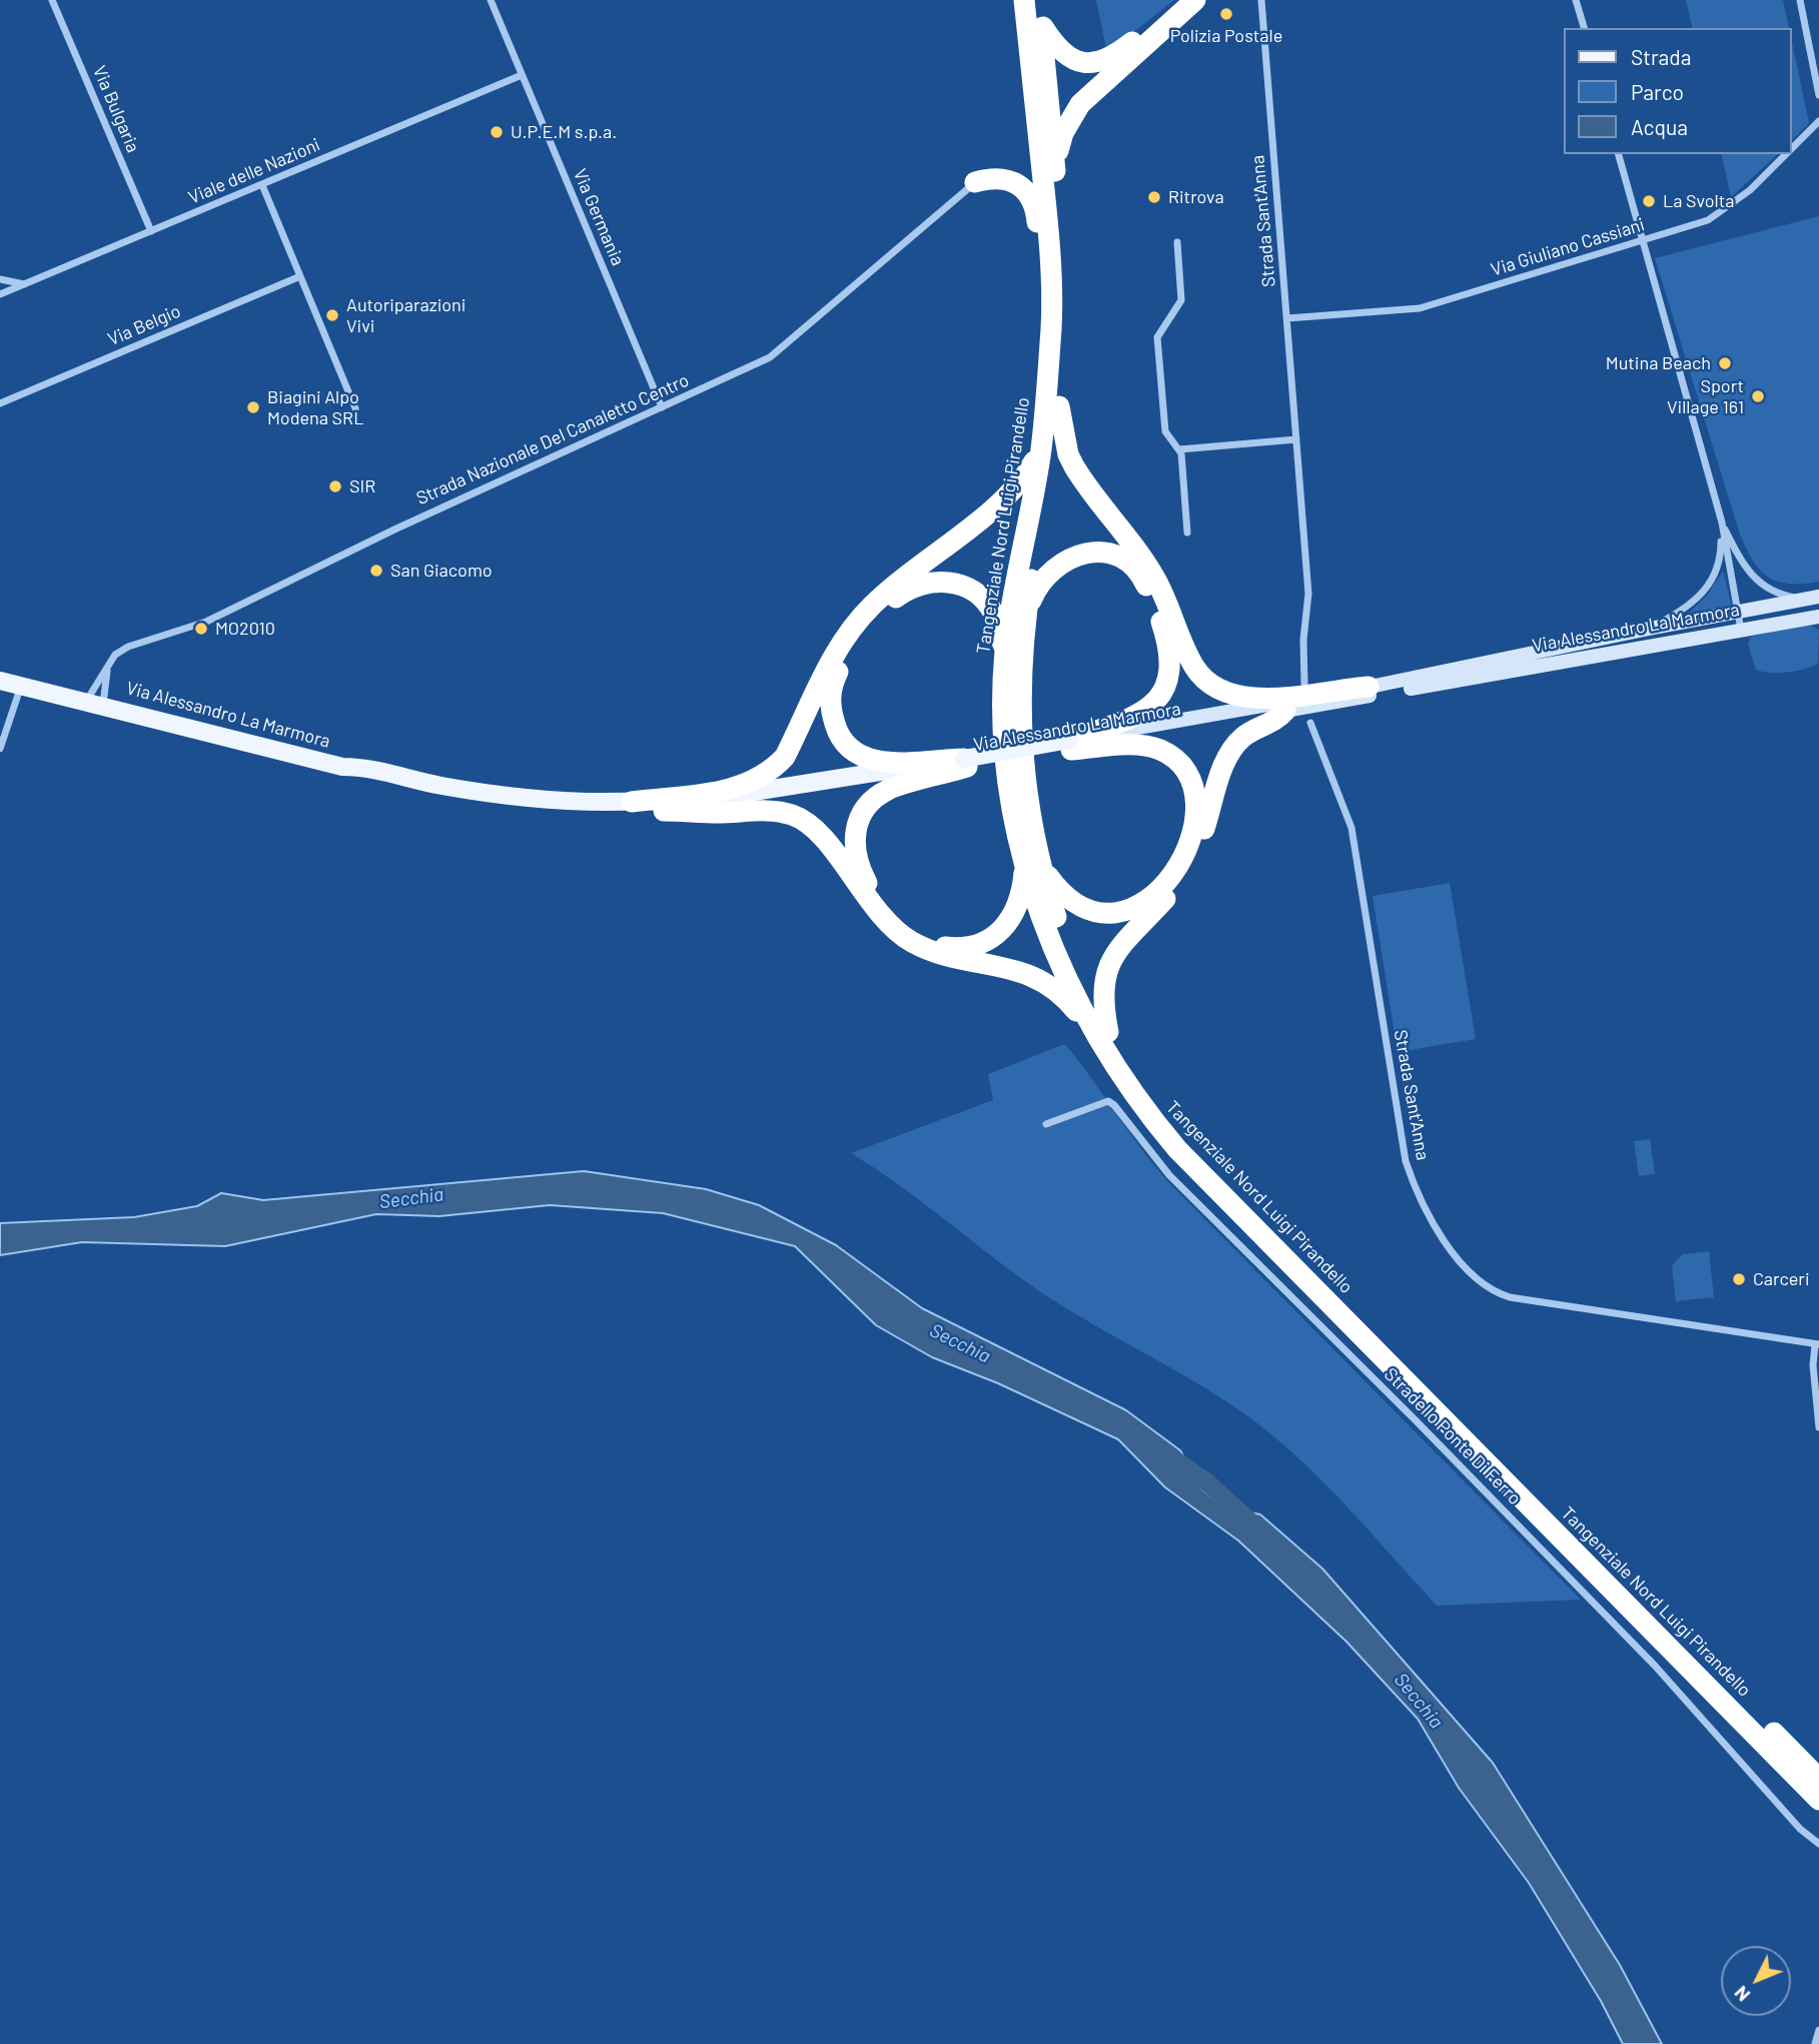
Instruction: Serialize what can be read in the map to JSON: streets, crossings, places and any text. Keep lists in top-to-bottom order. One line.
{"streets":{"highway":["Tangenziale Nord Luigi Pirandello"],"main road":["Via Alessandro La Marmora"],"street":["Via Bulgaria","Viale delle Nazioni","Via Germania","Strada Sant'Anna","Via Giuliano Cassiani","Via Belgio","Strada Nazionale Del Canaletto Centro","Stradello Ponte Di Ferro"]},"crossings":[["Via Bulgaria","Viale delle Nazioni"],["Viale delle Nazioni","Via Germania"],["Via Germania","Strada Nazionale Del Canaletto Centro"],["Strada Sant'Anna","Via Giuliano Cassiani"],["Strada Nazionale Del Canaletto Centro","Via Alessandro La Marmora"]],"water":["Secchia"],"places":["Polizia Postale","U.P.E.M s.p.a.","Ritrova","La Svolta","Autoriparazioni Vivi","Mutina Beach","Sport Village 161","Biagini Alpo Modena SRL","SIR","San Giacomo","MO2010","Carceri"],"legend":["Strada","Parco","Acqua"],"north":"bottom left"}
